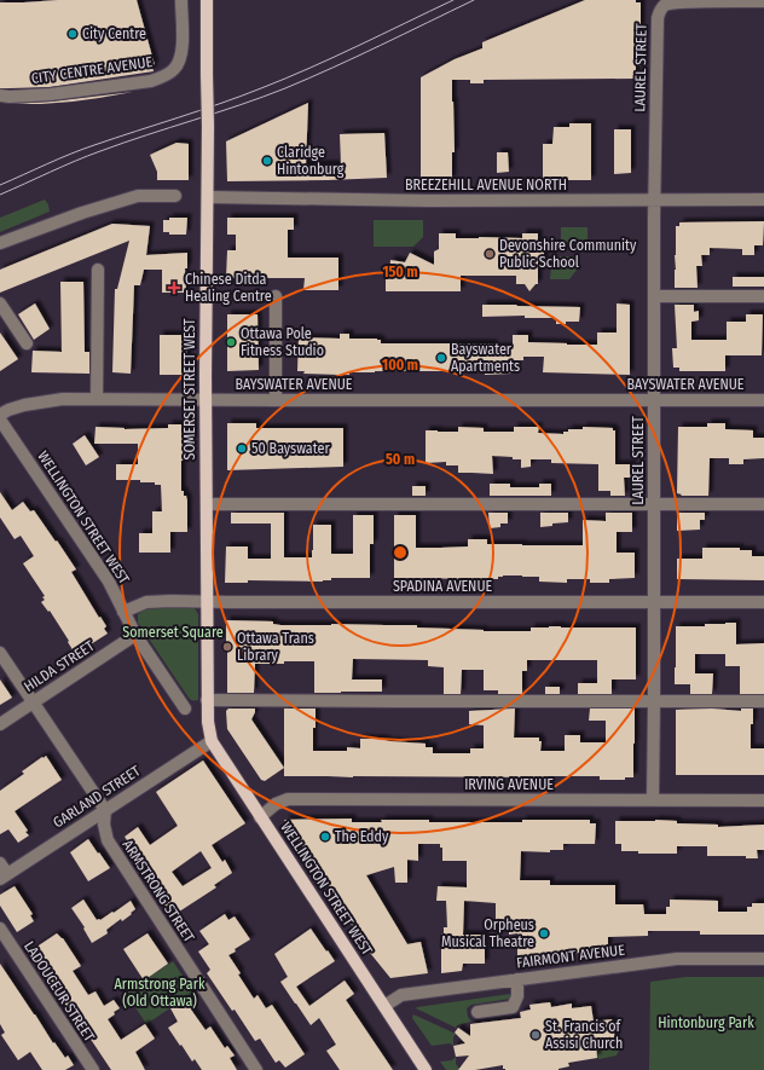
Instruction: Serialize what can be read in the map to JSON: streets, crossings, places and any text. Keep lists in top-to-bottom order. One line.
{"streets":{"main road":["SOMERSET STREET WEST","WELLINGTON STREET WEST"],"street":["LAUREL STREET","CITY CENTRE AVENUE","BREEZEHILL AVENUE NORTH","BAYSWATER AVENUE","SPADINA AVENUE","HILDA STREET","IRVING AVENUE","GARLAND STREET","ARMSTRONG STREET","FAIRMONT AVENUE","LADOUCEUR STREET"]},"crossings":[["LAUREL STREET","BREEZEHILL AVENUE NORTH"],["LAUREL STREET","BAYSWATER AVENUE"],["LAUREL STREET","SPADINA AVENUE"],["LAUREL STREET","IRVING AVENUE"],["BREEZEHILL AVENUE NORTH","SOMERSET STREET WEST"],["BAYSWATER AVENUE","SOMERSET STREET WEST"],["SOMERSET STREET WEST","WELLINGTON STREET WEST"],["SOMERSET STREET WEST","SPADINA AVENUE"],["WELLINGTON STREET WEST","SPADINA AVENUE"],["WELLINGTON STREET WEST","HILDA STREET"],["WELLINGTON STREET WEST","IRVING AVENUE"],["WELLINGTON STREET WEST","GARLAND STREET"],["WELLINGTON STREET WEST","FAIRMONT AVENUE"],["GARLAND STREET","ARMSTRONG STREET"]],"parks":["Somerset Square","Armstrong Park (Old Ottawa)","Hintonburg Park"],"places":{"other":["City Centre","Claridge Hintonburg","Devonshire Community Public School","Ottawa Pole Fitness Studio","Bayswater Apartments","50 Bayswater","Ottawa Trans Library","The Eddy","Orpheus Musical Theatre","St. Francis of Assisi Church"],"health":["Chinese Ditda Healing Centre"]},"rings":["150 m","100 m","50 m"]}
